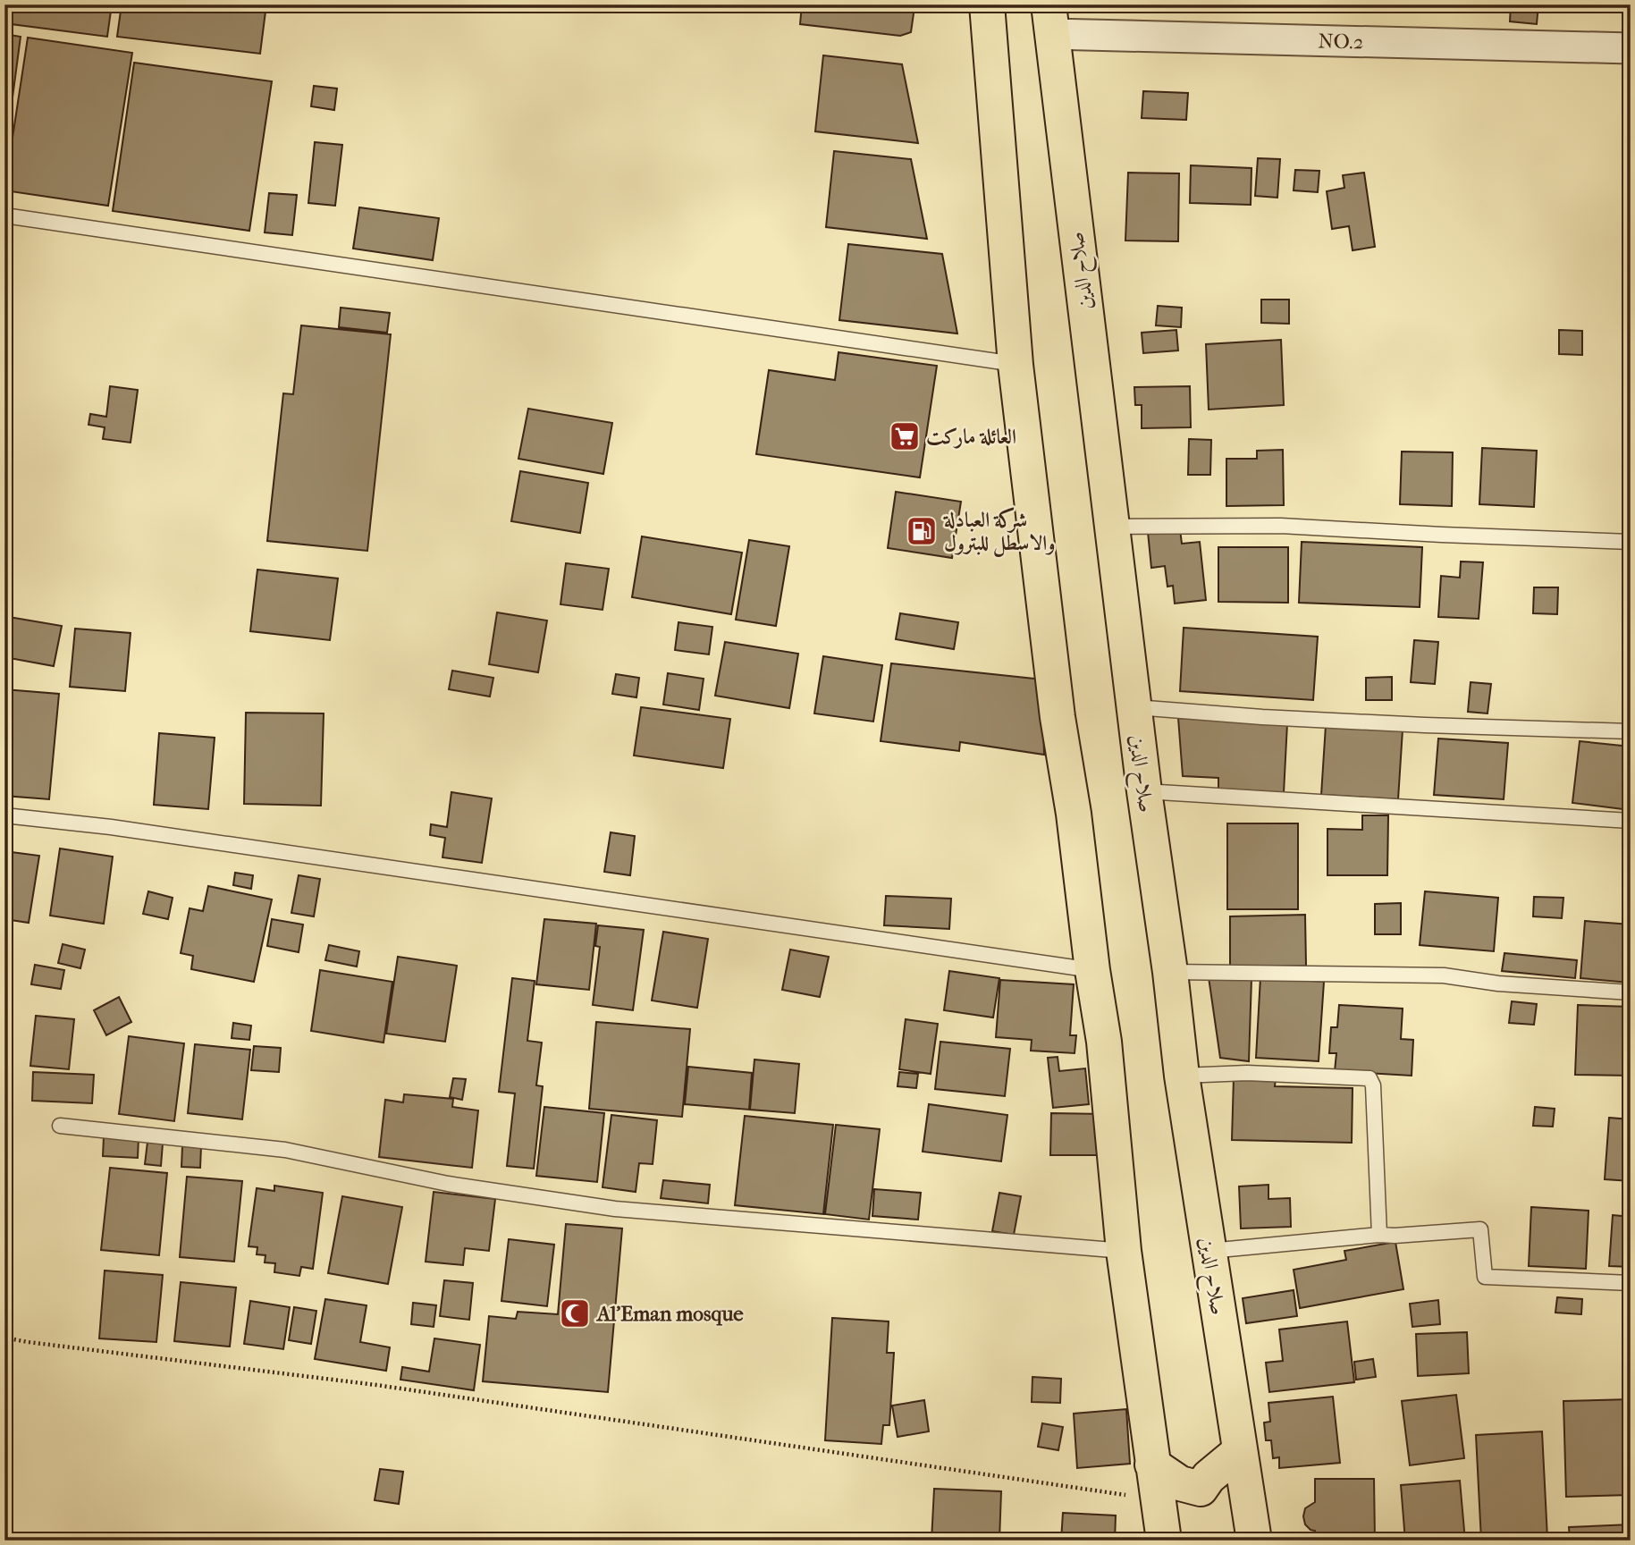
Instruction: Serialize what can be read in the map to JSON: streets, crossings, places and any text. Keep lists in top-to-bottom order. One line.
{"streets":{"highway":["صلاح الدين"],"street":["NO.2"]},"crossings":[["NO.2","صلاح الدين"]],"places":{"supermarket":["العائلة ماركت"],"fuel station":["شركة العبادلة والاسطل للبترول"],"mosque":["Al'Eman mosque"]}}
